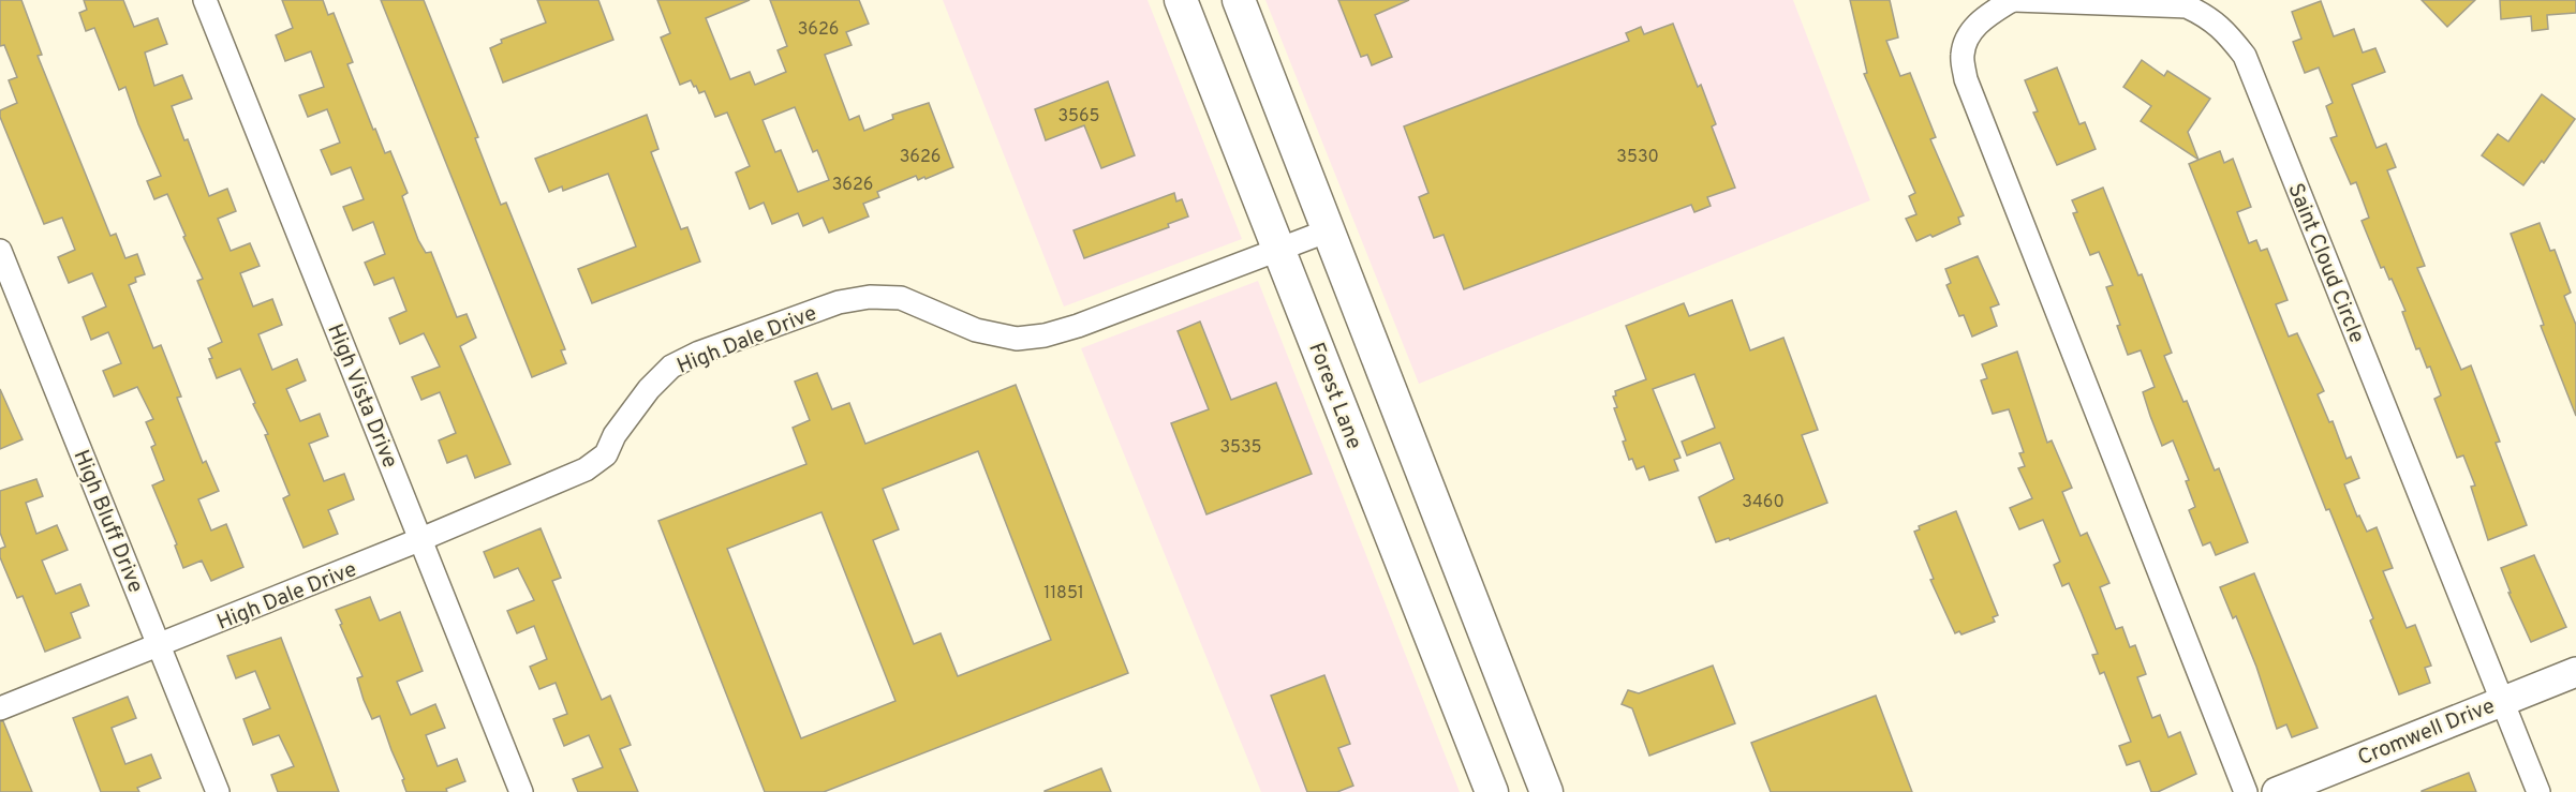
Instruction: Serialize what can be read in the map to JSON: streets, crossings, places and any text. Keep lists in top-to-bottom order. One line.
{"streets":{"main road":["Forest Lane"],"street":["Saint Cloud Circle","High Dale Drive","High Vista Drive","High Bluff Drive","Cromwell Drive"]},"crossings":[["Saint Cloud Circle","Cromwell Drive"],["High Dale Drive","High Vista Drive"],["High Dale Drive","Forest Lane"],["High Dale Drive","High Bluff Drive"]],"house_numbers":["3626","3565","3626","3530","3626","3535","3460","11851"]}
